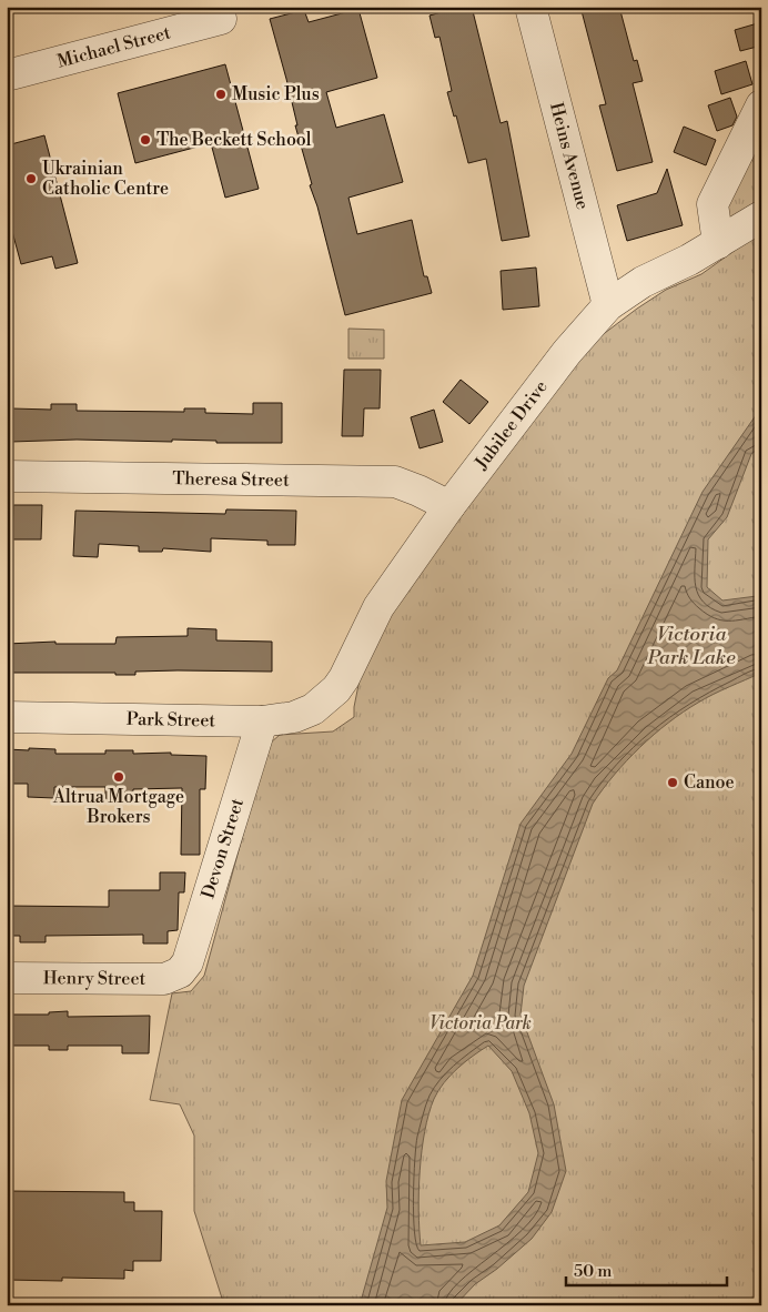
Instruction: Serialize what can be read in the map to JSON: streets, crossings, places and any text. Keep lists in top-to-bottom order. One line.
{"streets":{"street":["Michael Street","Heins Avenue","Jubilee Drive","Theresa Street","Park Street","Devon Street","Henry Street"]},"crossings":[["Heins Avenue","Jubilee Drive"],["Jubilee Drive","Theresa Street"],["Jubilee Drive","Park Street"],["Park Street","Devon Street"],["Devon Street","Henry Street"]],"water":["Victoria Park Lake"],"parks":["Victoria Park"],"places":["Music Plus","The Beckett School","Ukrainian Catholic Centre","Altrua Mortgage Brokers","Canoe"],"scale_bar":"50 m"}
